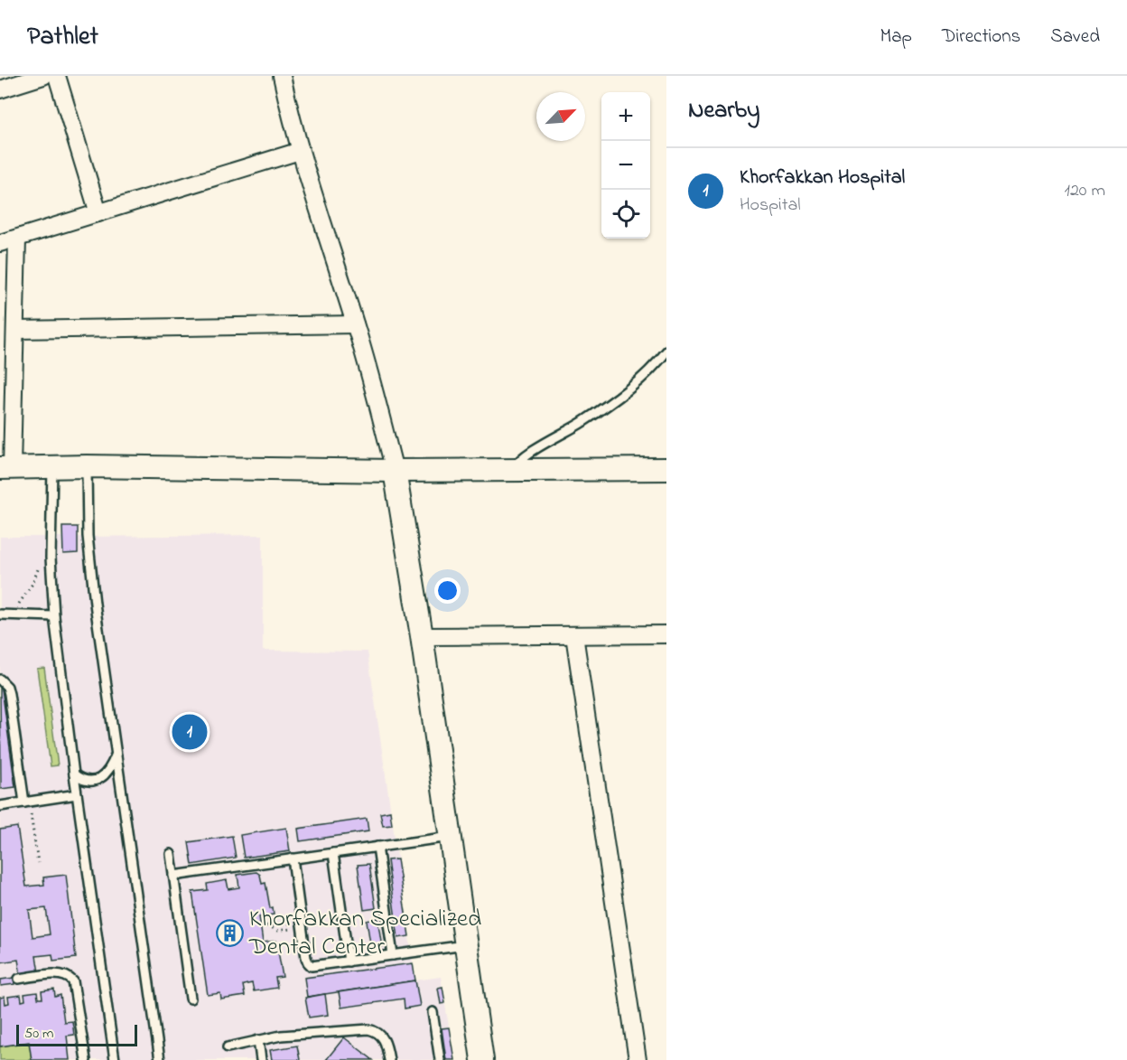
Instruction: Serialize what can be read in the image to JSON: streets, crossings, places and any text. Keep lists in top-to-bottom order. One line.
{"places":{"building":["Khorfakkan Specialized Dental Center"]},"scale_bar":"50 m","north":"top right","page":{"header":"Pathlet","nav":["Map","Directions","Saved"],"heading":"Nearby","map_buttons":["+","−"],"list":[{"mark":"1","name":"Khorfakkan Hospital","note":"Hospital","value":"120 m"}],"pins":"1","scale":"50 m"}}
